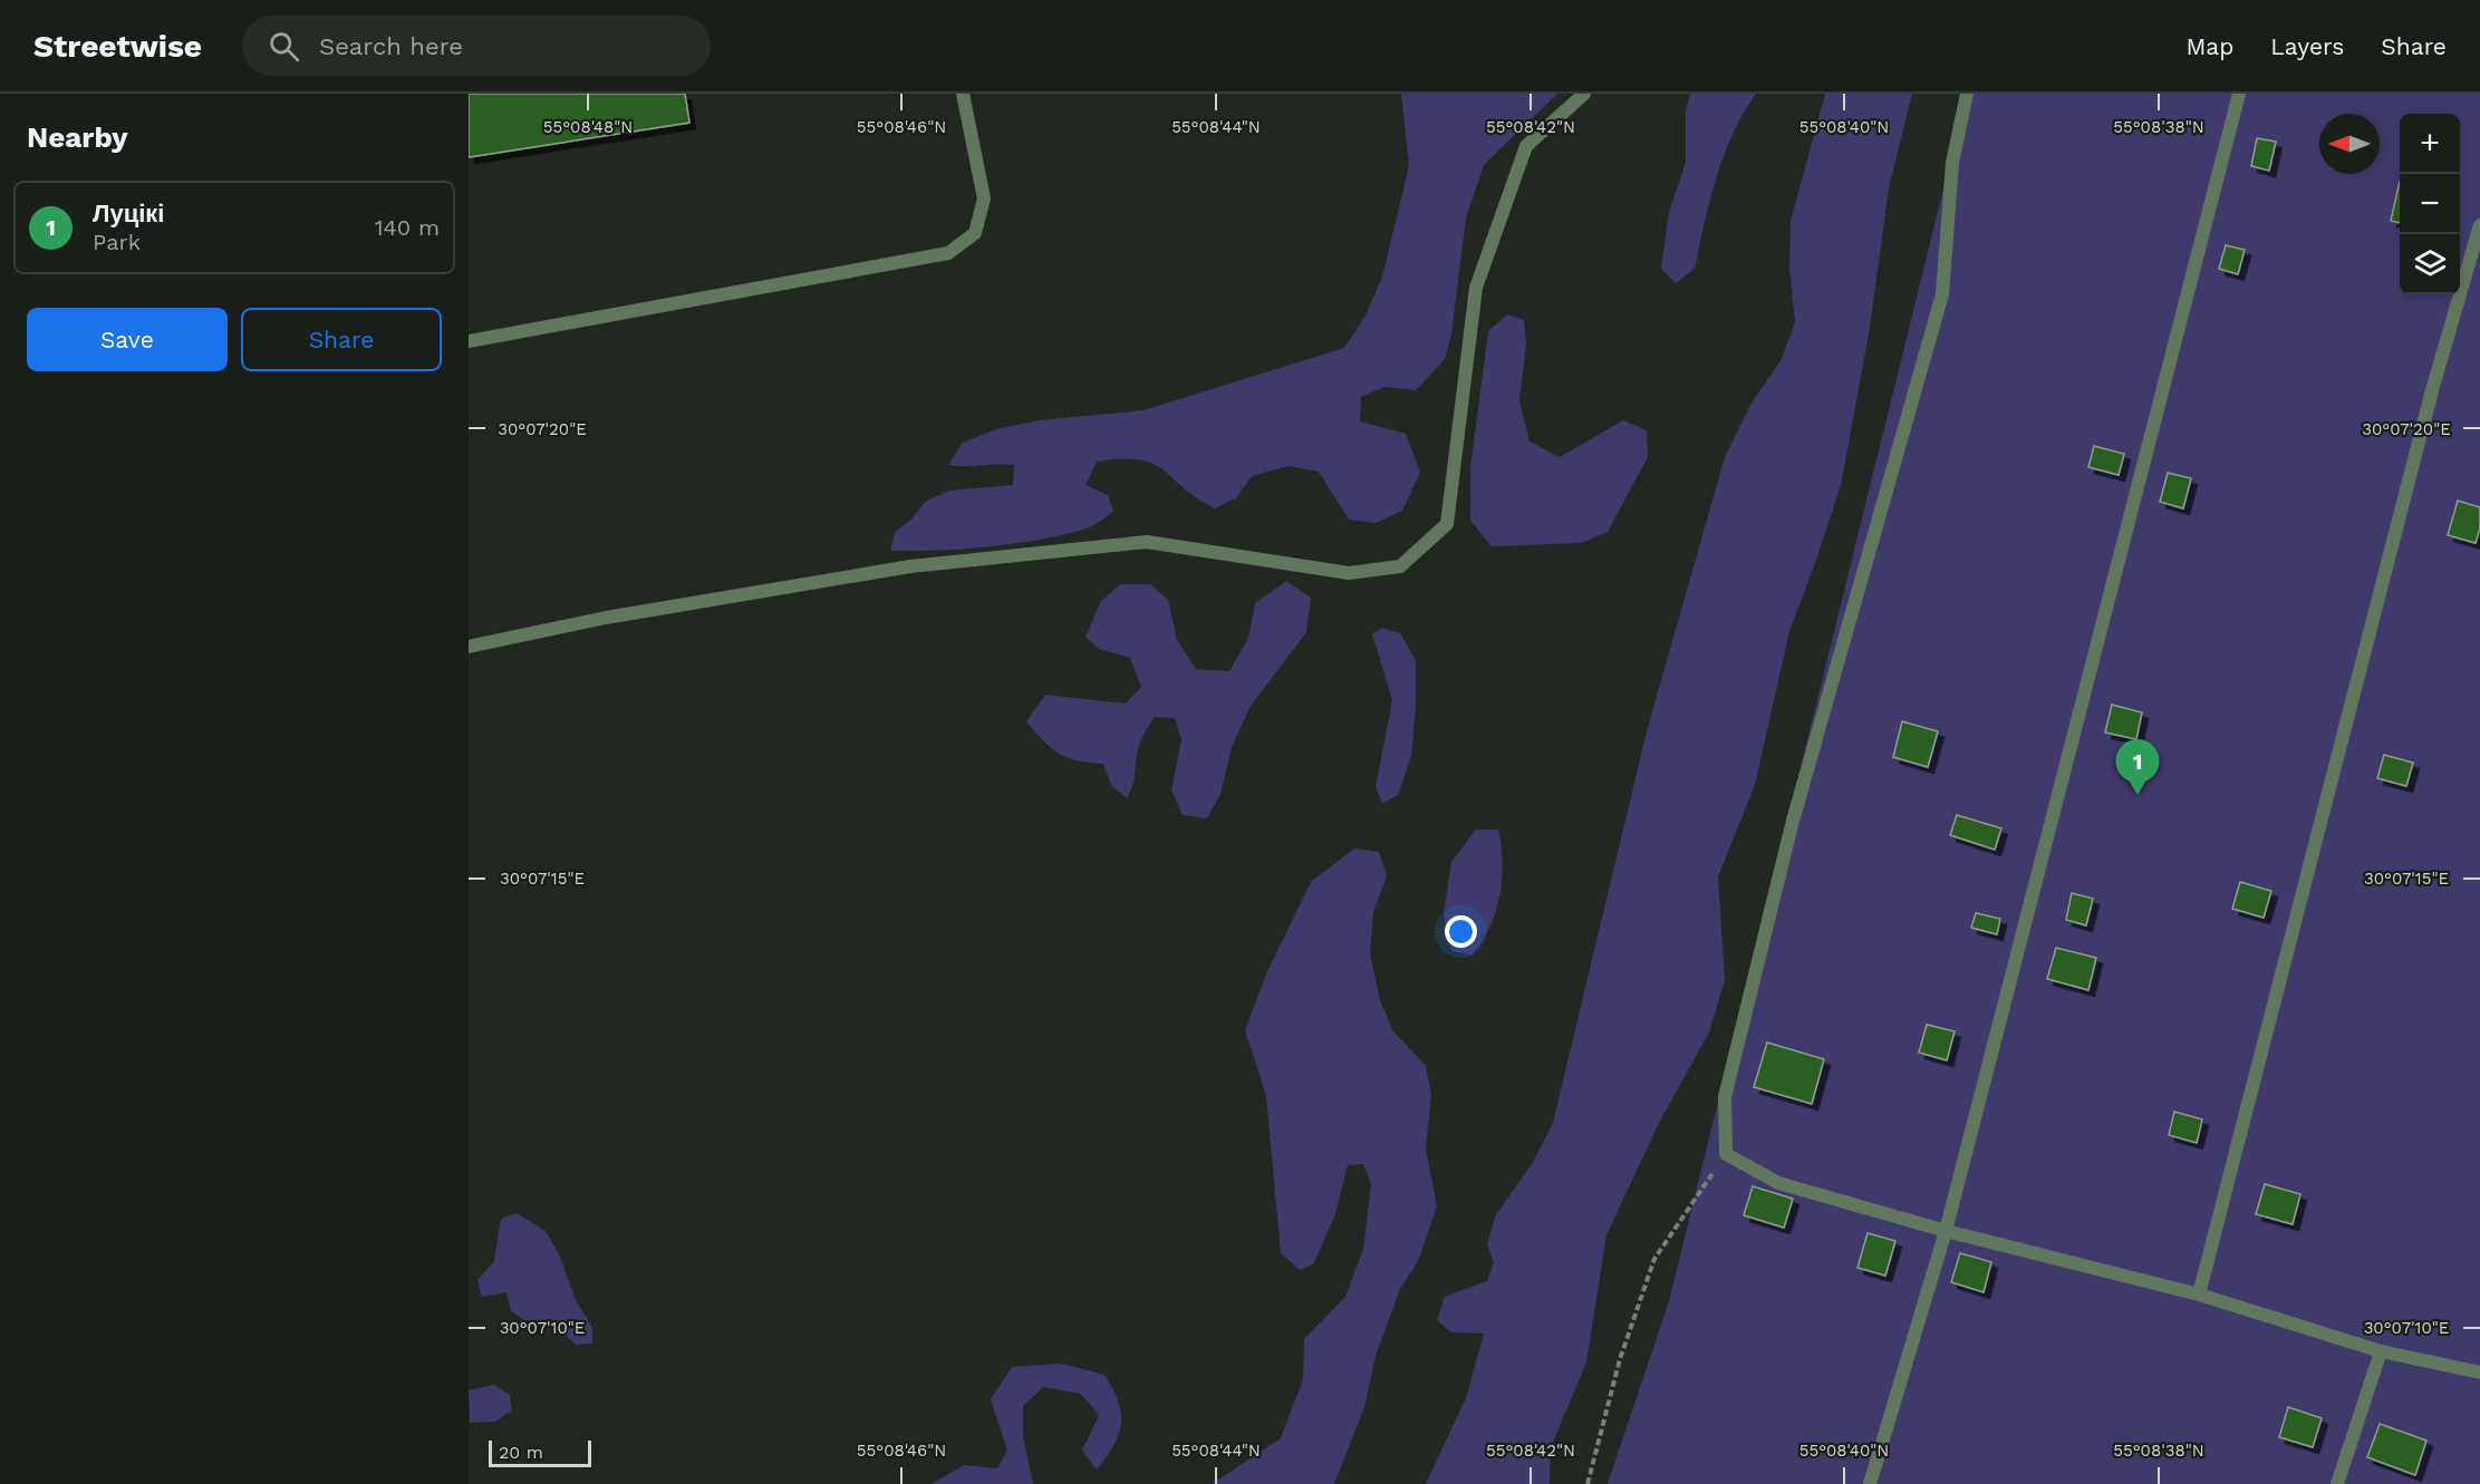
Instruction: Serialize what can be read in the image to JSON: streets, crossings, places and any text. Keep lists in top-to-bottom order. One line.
{"scale_bar":"20 m","north":"left","page":{"header":"Streetwise","search":"Search here","nav":["Map","Layers","Share"],"heading":"Nearby","map_buttons":["+","−"],"list":[{"mark":"1","name":"Луцікі","note":"Park","value":"140 m"}],"buttons":["Save","Share"],"pins":"1","scale":"20 m"},"coordinates":["55°08'48\"N","55°08'46\"N","55°08'44\"N","55°08'42\"N","55°08'40\"N","55°08'38\"N","30°07'20\"E","30°07'15\"E","30°07'10\"E"]}
